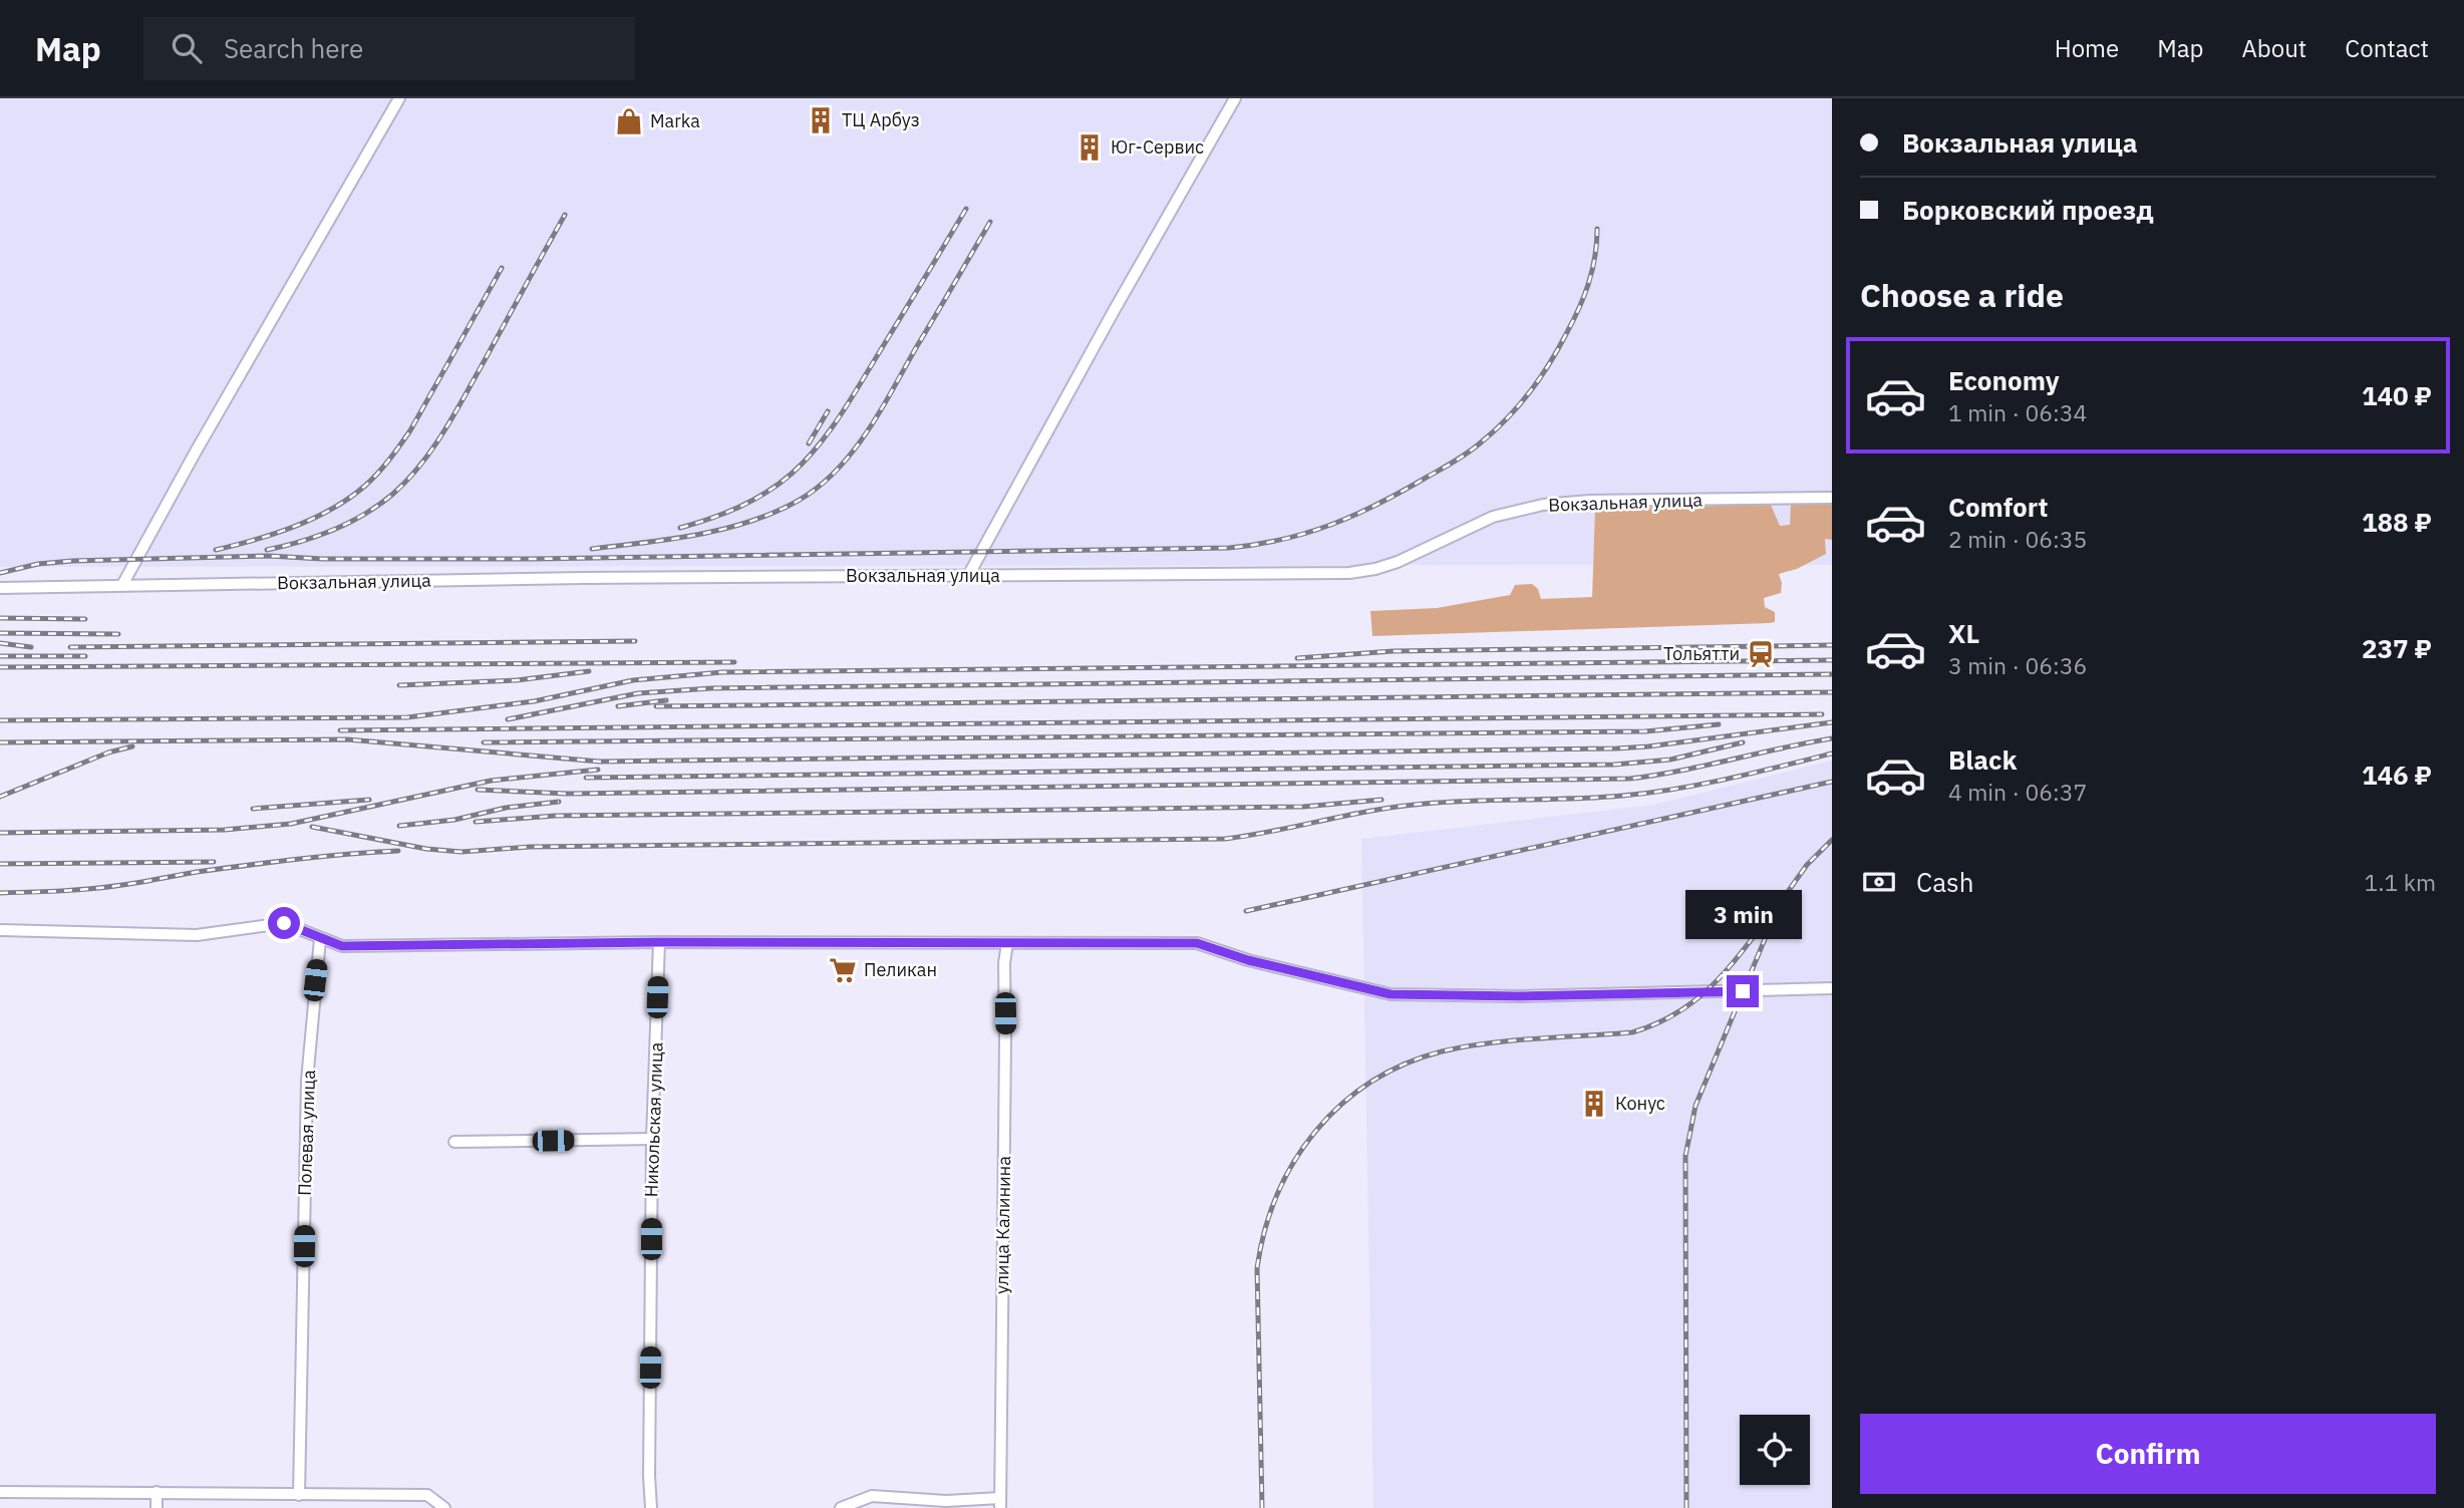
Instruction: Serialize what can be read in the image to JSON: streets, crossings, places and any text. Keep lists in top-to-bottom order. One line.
{"streets":{"street":["Вокзальная улица","Никольская улица","Полевая улица","улица Калинина"]},"places":{"building":["ТЦ Арбуз","Юг-Сервис","Конус"],"shop":["Marka"],"station":["Тольятти"],"supermarket":["Пеликан"]},"page":{"header":"Map","search":"Search here","nav":["Home","Map","About","Contact"],"banner":["Вокзальная улица","Борковский проезд"],"heading":"Choose a ride","list":[{"name":"Economy","note":"1 min · 06:34","value":"140 ₽"},{"name":"Comfort","note":"2 min · 06:35","value":"188 ₽"},{"name":"XL","note":"3 min · 06:36","value":"237 ₽"},{"name":"Black","note":"4 min · 06:37","value":"146 ₽"}],"pay":["Cash","1.1 km"],"bubble":"3 min","buttons":"Confirm"}}
